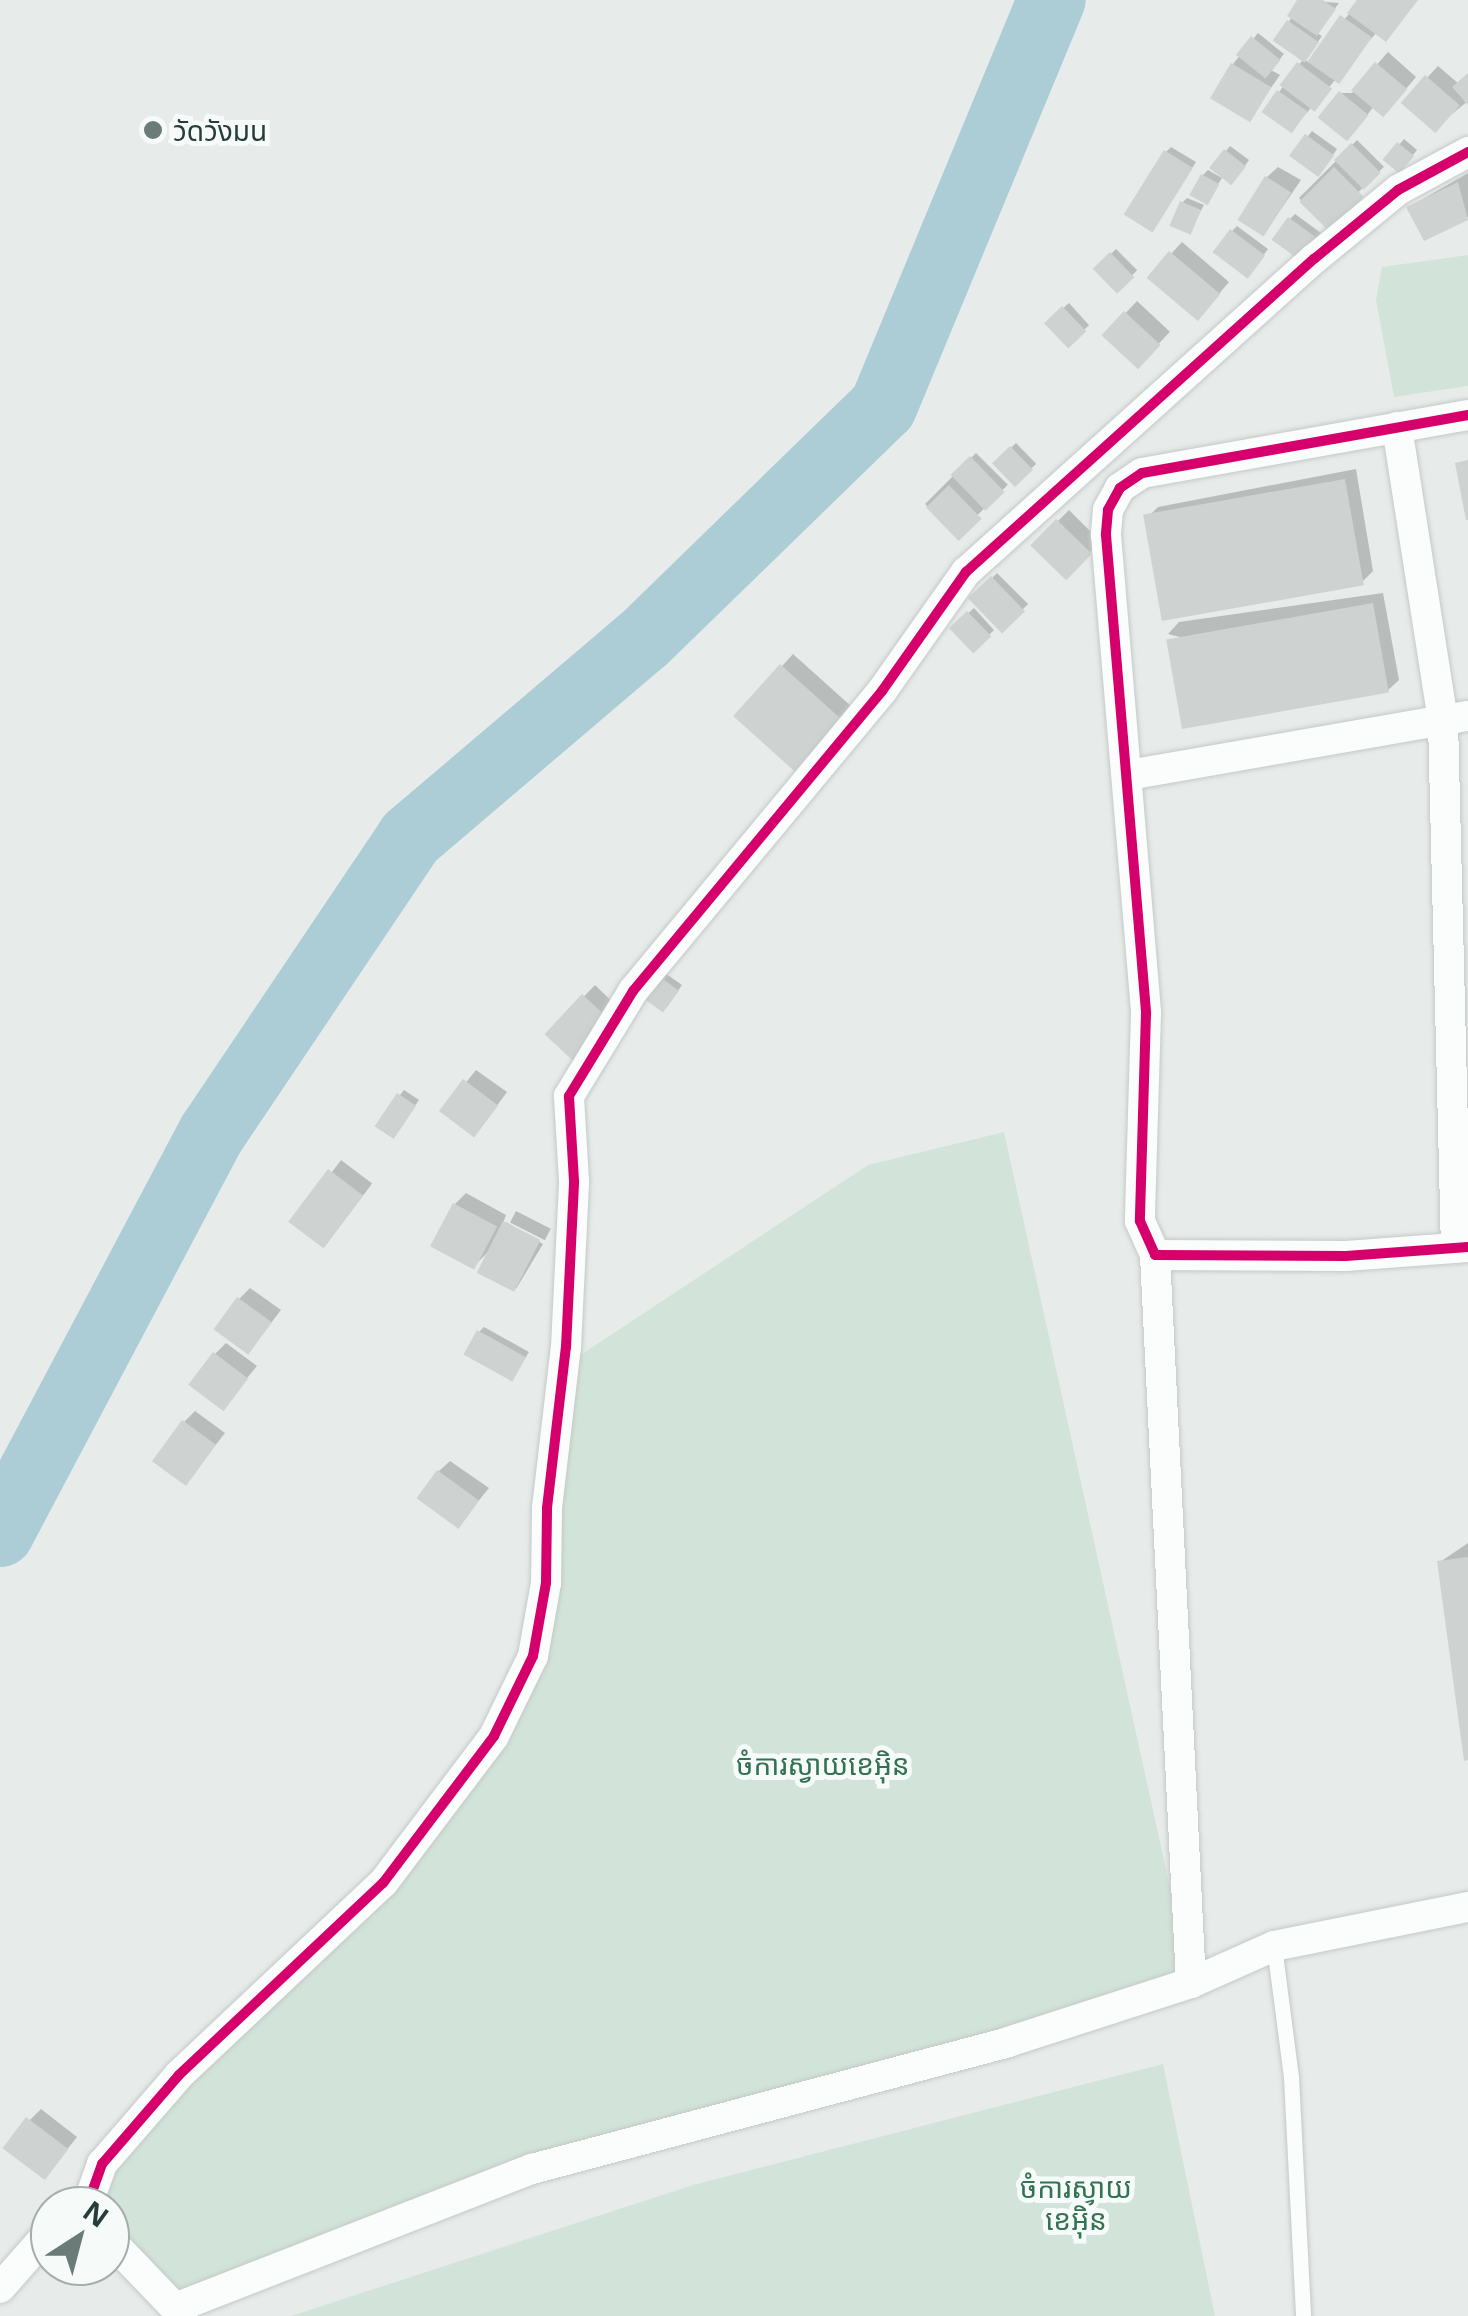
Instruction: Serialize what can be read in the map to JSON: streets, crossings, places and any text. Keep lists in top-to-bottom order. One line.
{"parks":["ចំការស្វាយខេអ៊ិន","ចំការស្វាយ ខេអ៊ិន"],"places":["วัดวังมน"],"north":"top right"}
